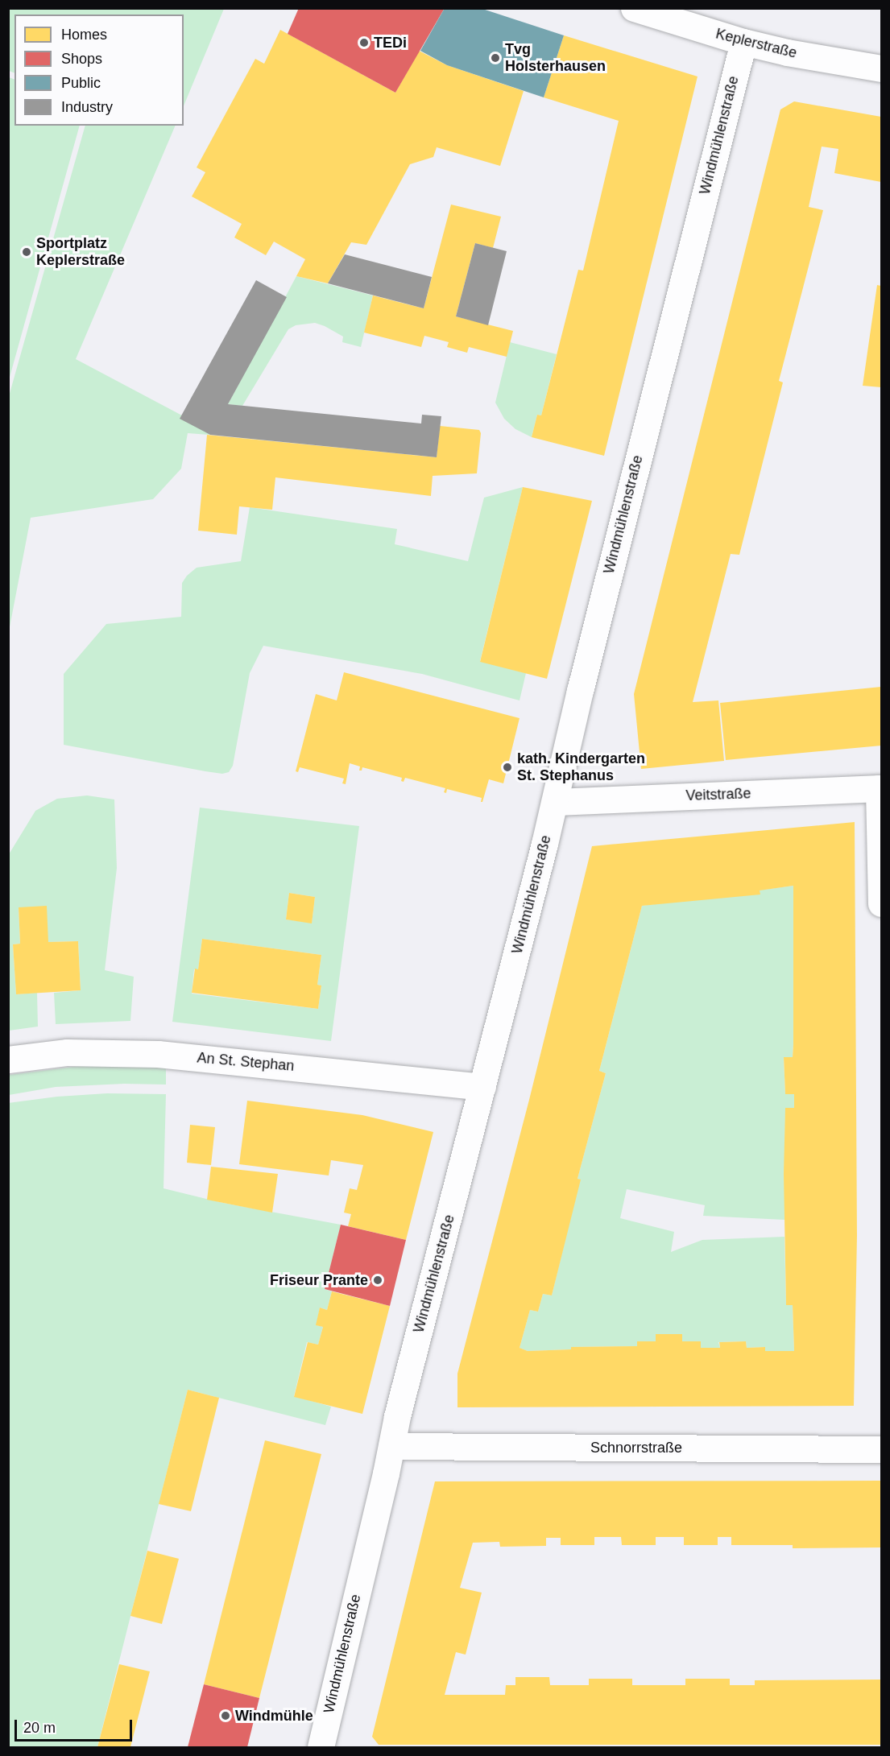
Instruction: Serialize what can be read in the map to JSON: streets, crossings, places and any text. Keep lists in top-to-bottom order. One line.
{"streets":{"street":["Keplerstraße","Windmühlenstraße","Veitstraße","An St. Stephan","Schnorrstraße"]},"crossings":[["Keplerstraße","Windmühlenstraße"],["Windmühlenstraße","Veitstraße"],["Windmühlenstraße","An St. Stephan"],["Windmühlenstraße","Schnorrstraße"]],"places":["TEDi","Tvg Holsterhausen","Sportplatz Keplerstraße","kath. Kindergarten St. Stephanus","Friseur Prante","Windmühle"],"legend":["Homes","Shops","Public","Industry"],"scale_bar":"20 m"}
